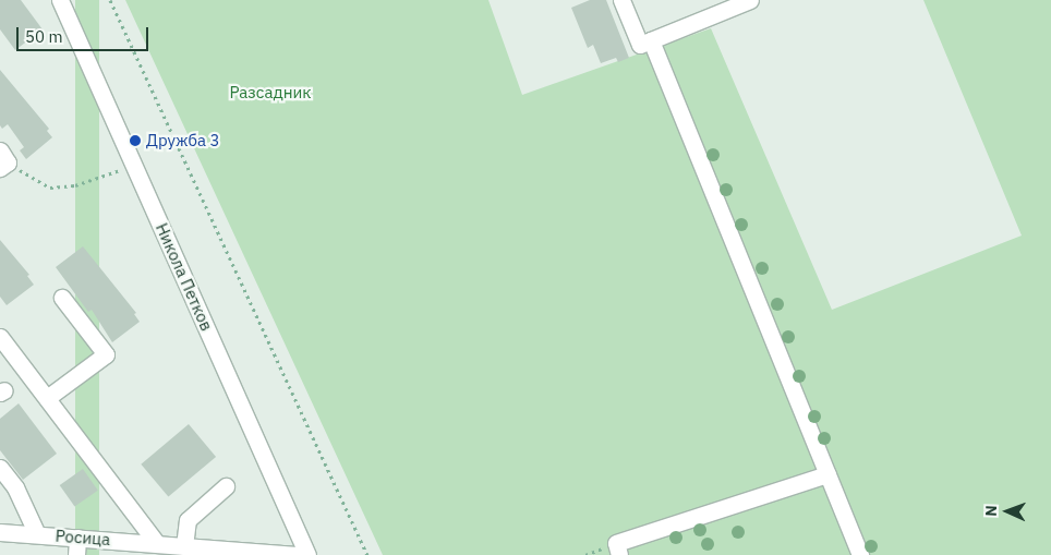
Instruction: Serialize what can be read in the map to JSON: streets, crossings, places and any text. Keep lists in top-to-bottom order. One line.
{"streets":{"street":["Никола Петков","Росица"]},"parks":["Разсадник"],"places":["Дружба 3"],"scale_bar":"50 m","north":"left"}
